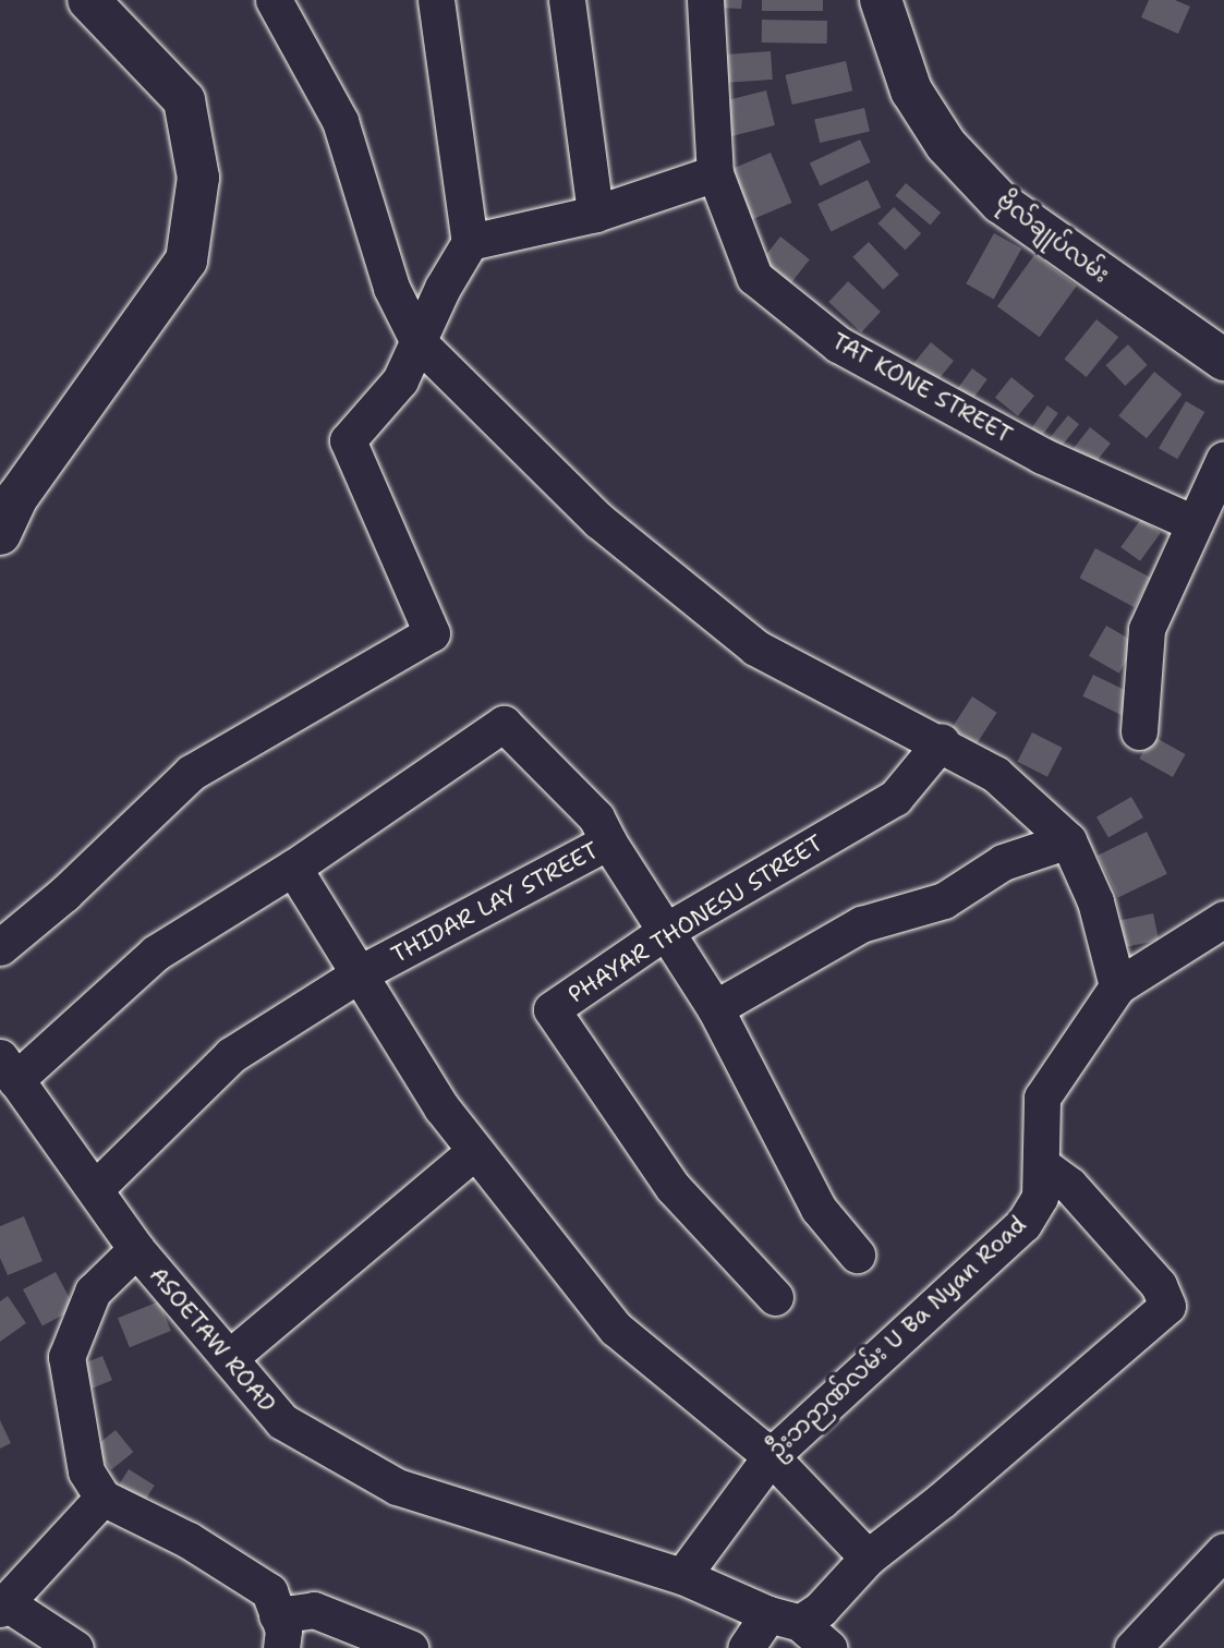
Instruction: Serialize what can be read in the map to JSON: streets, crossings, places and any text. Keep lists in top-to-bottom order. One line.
{"streets":{"highway":["ဗိုလ်ချုပ်လမ်း"],"street":["TAT KONE STREET","THIDAR LAY STREET","PHAYAR THONESU STREET","ဦးဘဉာဏ်လမ်း U Ba Nyan Road","ASOETAW ROAD"]},"crossings":[["THIDAR LAY STREET","ASOETAW ROAD"],["ဦးဘဉာဏ်လမ်း U Ba Nyan Road","ASOETAW ROAD"]]}
